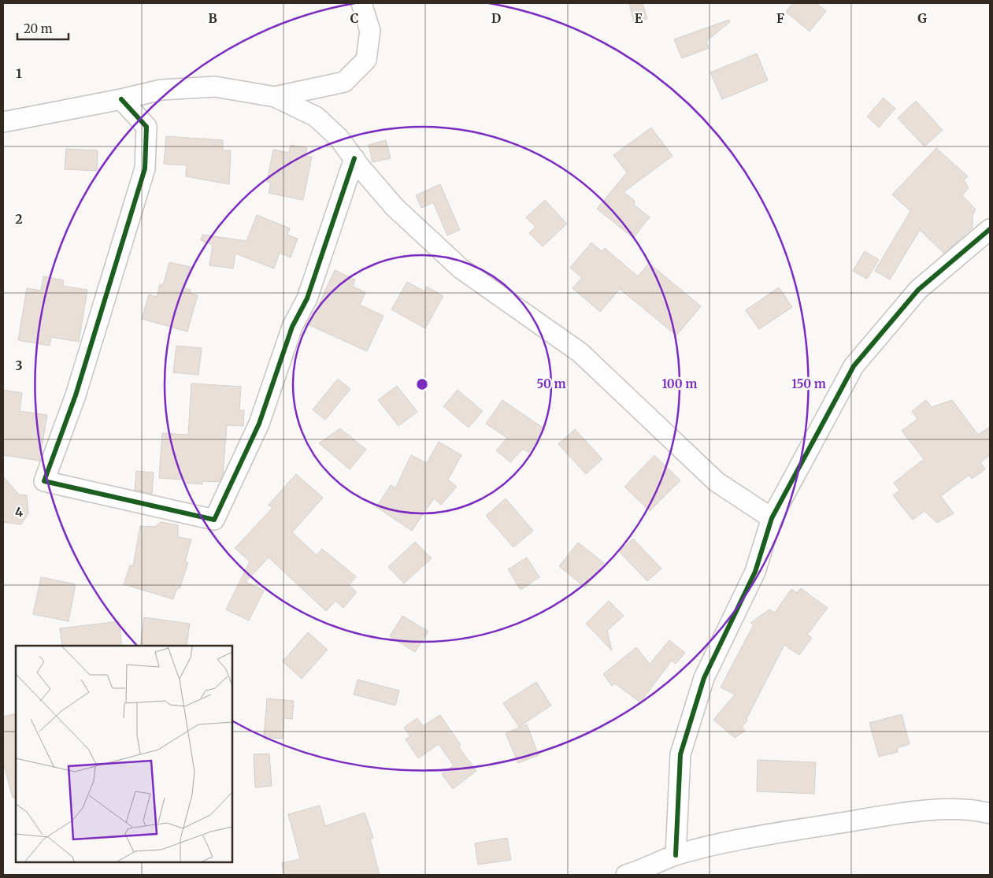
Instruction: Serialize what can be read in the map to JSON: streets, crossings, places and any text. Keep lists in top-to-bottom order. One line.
{"scale_bar":"20 m","grid":{"columns":["B","C","D","E","F","G"],"rows":["1","2","3","4"]},"rings":["50 m","100 m","150 m"]}
